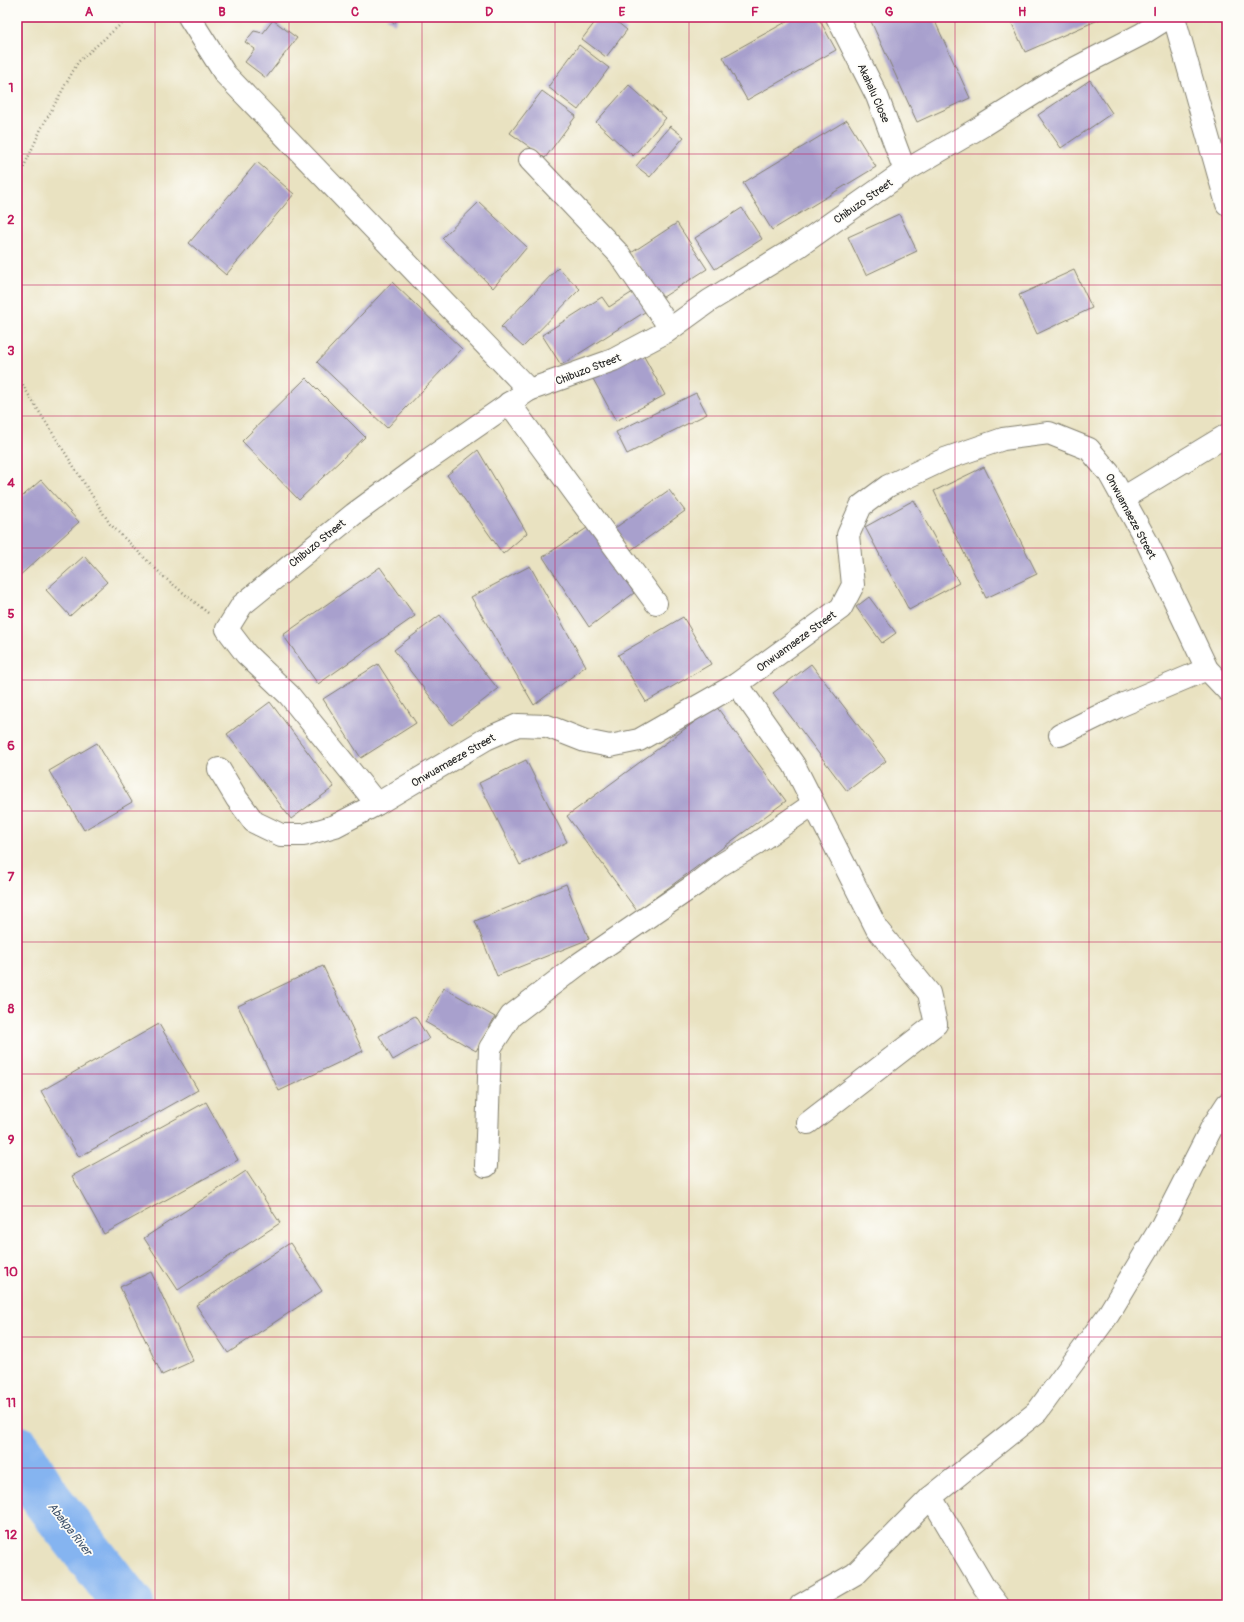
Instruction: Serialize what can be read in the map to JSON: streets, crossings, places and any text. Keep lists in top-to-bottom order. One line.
{"streets":{"street":["Akahalu Close","Chibuzo Street","Onwuamaeze Street"]},"crossings":[["Akahalu Close","Chibuzo Street"]],"water":["Abakpa River"],"grid":{"columns":["A","B","C","D","E","F","G","H","I"],"rows":["1","2","3","4","5","6","7","8","9","10","11","12"]}}
